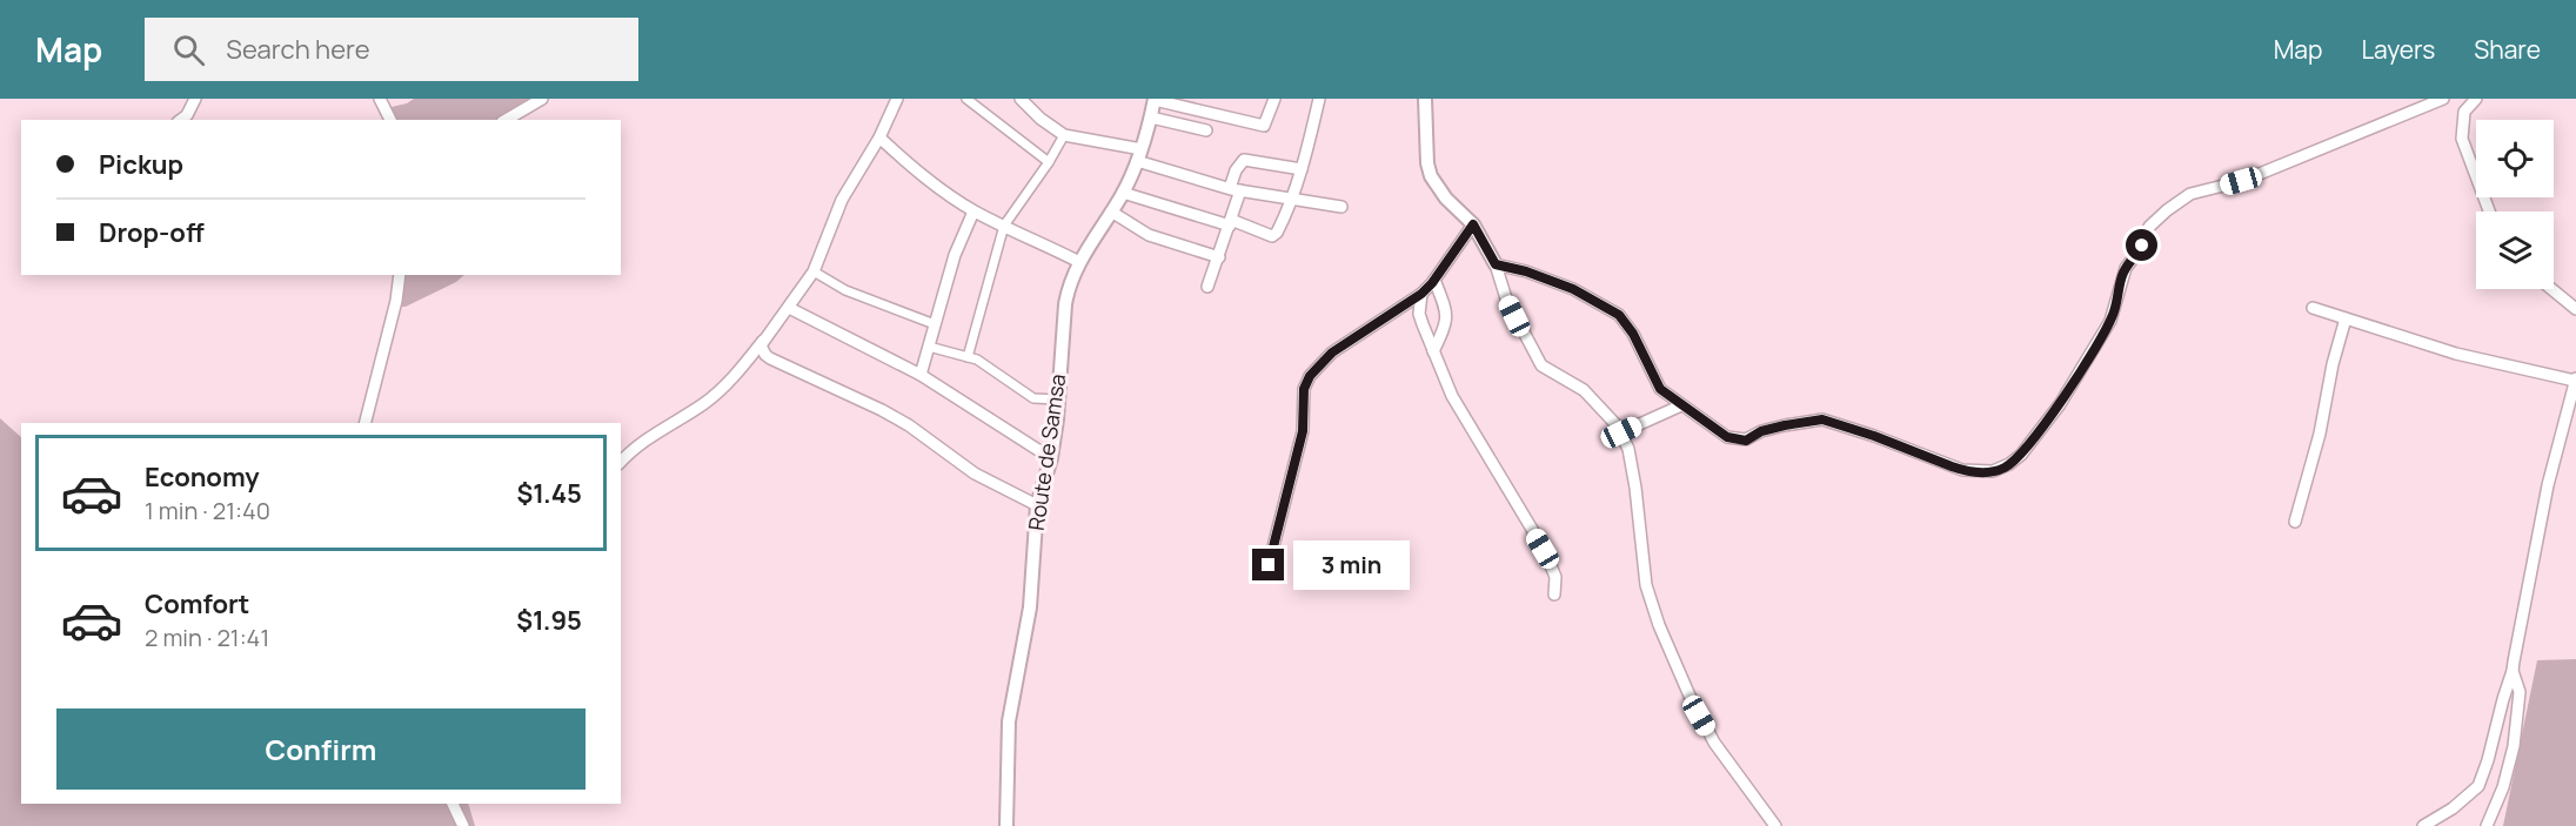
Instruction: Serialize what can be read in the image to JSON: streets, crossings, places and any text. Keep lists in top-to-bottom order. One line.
{"streets":{"street":["Route de Samsa"]},"page":{"header":"Map","search":"Search here","nav":["Map","Layers","Share"],"banner":["Pickup","Drop-off"],"list":[{"name":"Economy","note":"1 min · 21:40","value":"$1.45"},{"name":"Comfort","note":"2 min · 21:41","value":"$1.95"}],"bubble":"3 min","buttons":"Confirm"}}
